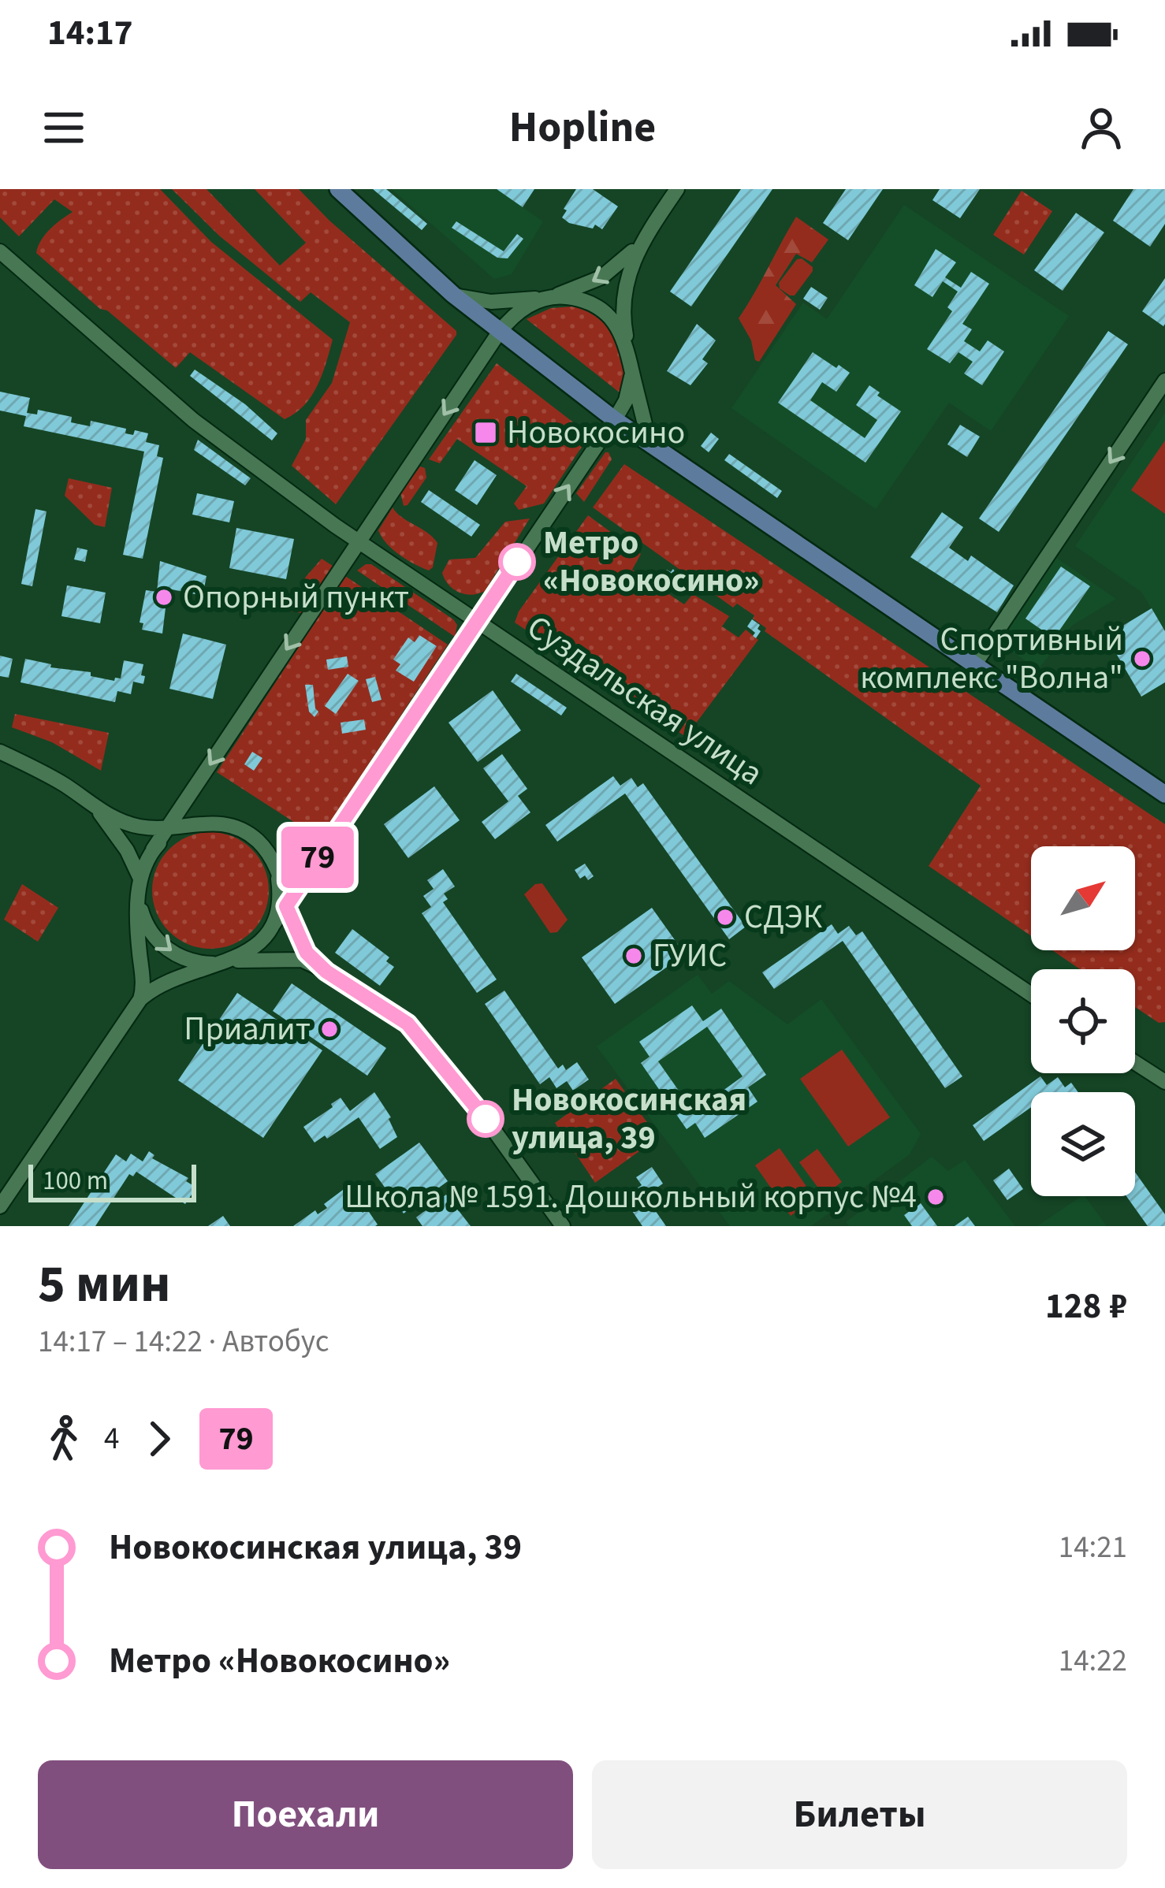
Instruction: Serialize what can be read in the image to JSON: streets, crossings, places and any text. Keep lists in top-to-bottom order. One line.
{"streets":{"street":["Суздальская улица"]},"places":{"transit":["Новокосино"],"other":["Метро «Новокосино»","Опорный пункт","Спортивный комплекс \"Волна\"","СДЭК","ГУИС","Приалит","Новокосинская улица, 39","Школа № 1591. Дошкольный корпус №4"]},"lines":["bus line 79"],"scale_bar":"100 m","north":"top right","page":{"status":"14:17","header":"Hopline","on_map":"79","scale":"100 m","heading":["5 мин","14:17 – 14:22 · Автобус","128 ₽"],"legs":["4","79"],"list":[{"name":"Новокосинская улица, 39","value":"14:21"},{"name":"Метро «Новокосино»","value":"14:22"}],"buttons":["Поехали","Билеты"]}}
